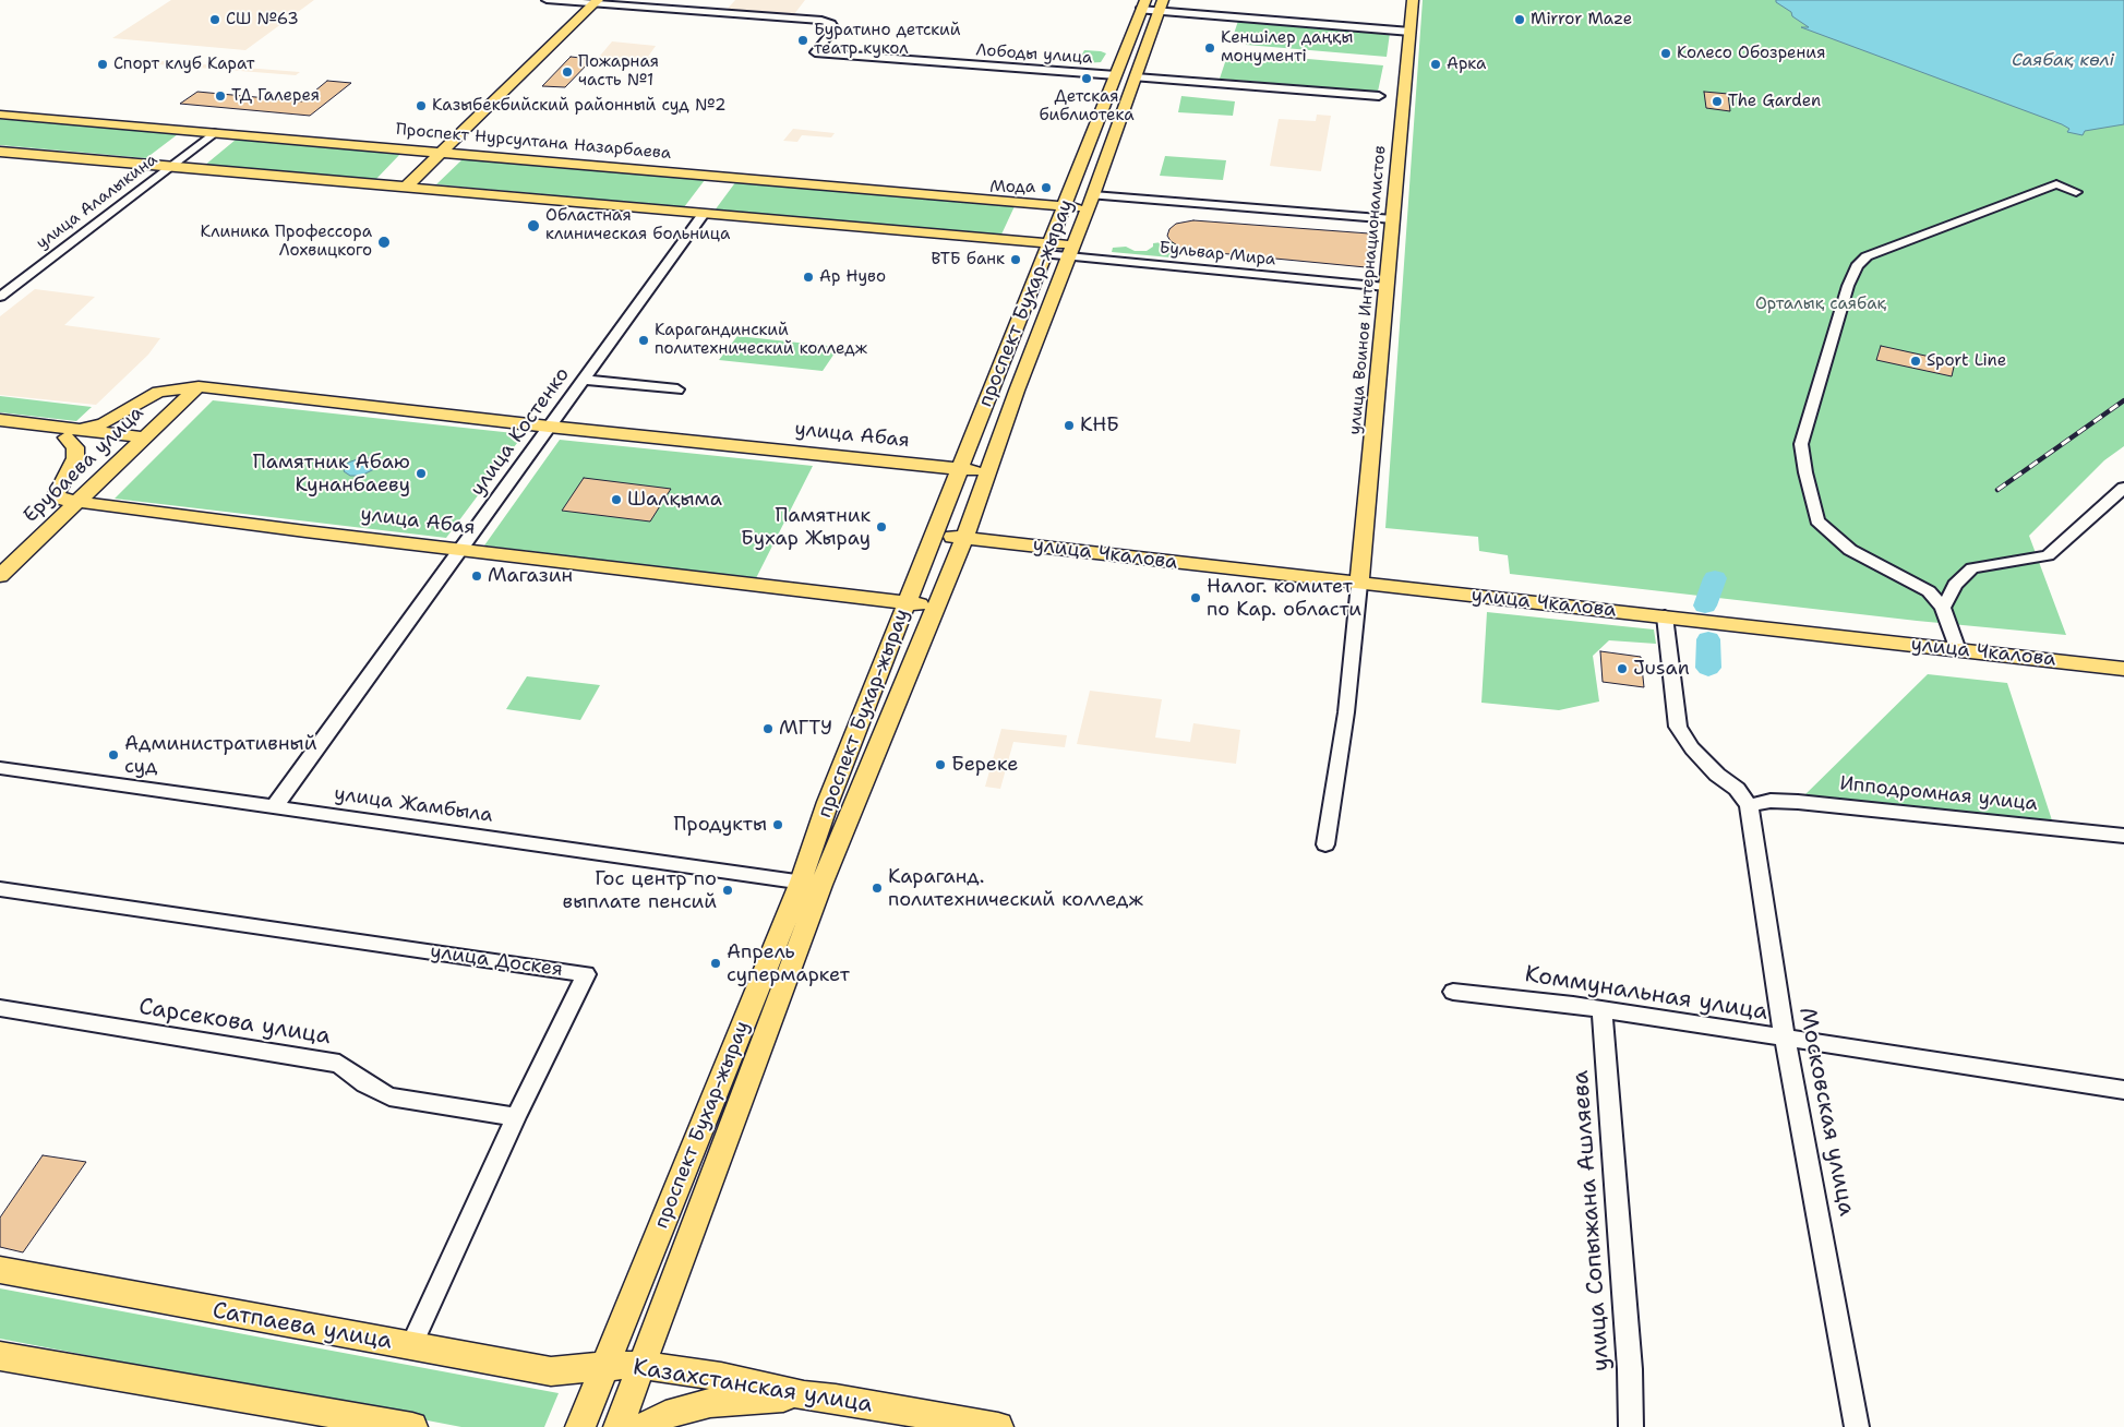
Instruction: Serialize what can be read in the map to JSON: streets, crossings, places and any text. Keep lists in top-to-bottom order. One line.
{"streets":{"main road":["Проспект Нурсултана Назарбаева","улица Воинов Интернационалистов","проспект Бухар-жырау","улица Абая","Ерубаева улица","улица Чкалова","Сатпаева улица","Казахстанская улица"],"street":["Лободы улица","улица Алалыкина","Бульвар Мира","улица Костенко","Ипподромная улица","улица Жамбыла","улица Доскея","Коммунальная улица","Сарсекова улица","Московская улица","улица Сопыжана Ашляева"]},"crossings":[["Лободы улица","проспект Бухар-жырау"],["Проспект Нурсултана Назарбаева","улица Алалыкина"],["Проспект Нурсултана Назарбаева","проспект Бухар-жырау"],["Бульвар Мира","улица Воинов Интернационалистов"],["Бульвар Мира","проспект Бухар-жырау"],["улица Воинов Интернационалистов","улица Чкалова"],["проспект Бухар-жырау","улица Абая"],["проспект Бухар-жырау","улица Чкалова"],["проспект Бухар-жырау","улица Жамбыла"],["проспект Бухар-жырау","Сатпаева улица"],["проспект Бухар-жырау","Казахстанская улица"],["улица Костенко","улица Абая"],["улица Костенко","улица Жамбыла"],["улица Абая","Ерубаева улица"],["Ипподромная улица","Московская улица"],["улица Доскея","Сарсекова улица"],["улица Доскея","Сатпаева улица"],["Коммунальная улица","Московская улица"],["Коммунальная улица","улица Сопыжана Ашляева"],["Сатпаева улица","Казахстанская улица"]],"water":["Саябақ көлі"],"parks":["Орталық саябақ"],"places":["СШ №63","Mirror Maze","Буратино детский театр кукол","Кеншілер даңқы монументі","Колесо Обозрения","Спорт клуб Карат","Арка","Пожарная часть №1","Детская библиотека","ТД Галерея","The Garden","Казыбекбийский районный суд №2","Мода","Областная клиническая больница","Клиника Профессора Лохвицкого","ВТБ банк","Ар Нуво","Карагандинский политехнический колледж","Sport Line","КНБ","Памятник Абаю Кунанбаеву","Шалқыма","Памятник Бухар Жырау","Магазин","Налог. комитет по Кар. области","Jusan","МГТУ","Административный суд","Береке","Продукты","Караганд. политехнический колледж","Гос центр по выплате пенсий","Апрель супермаркет"]}
